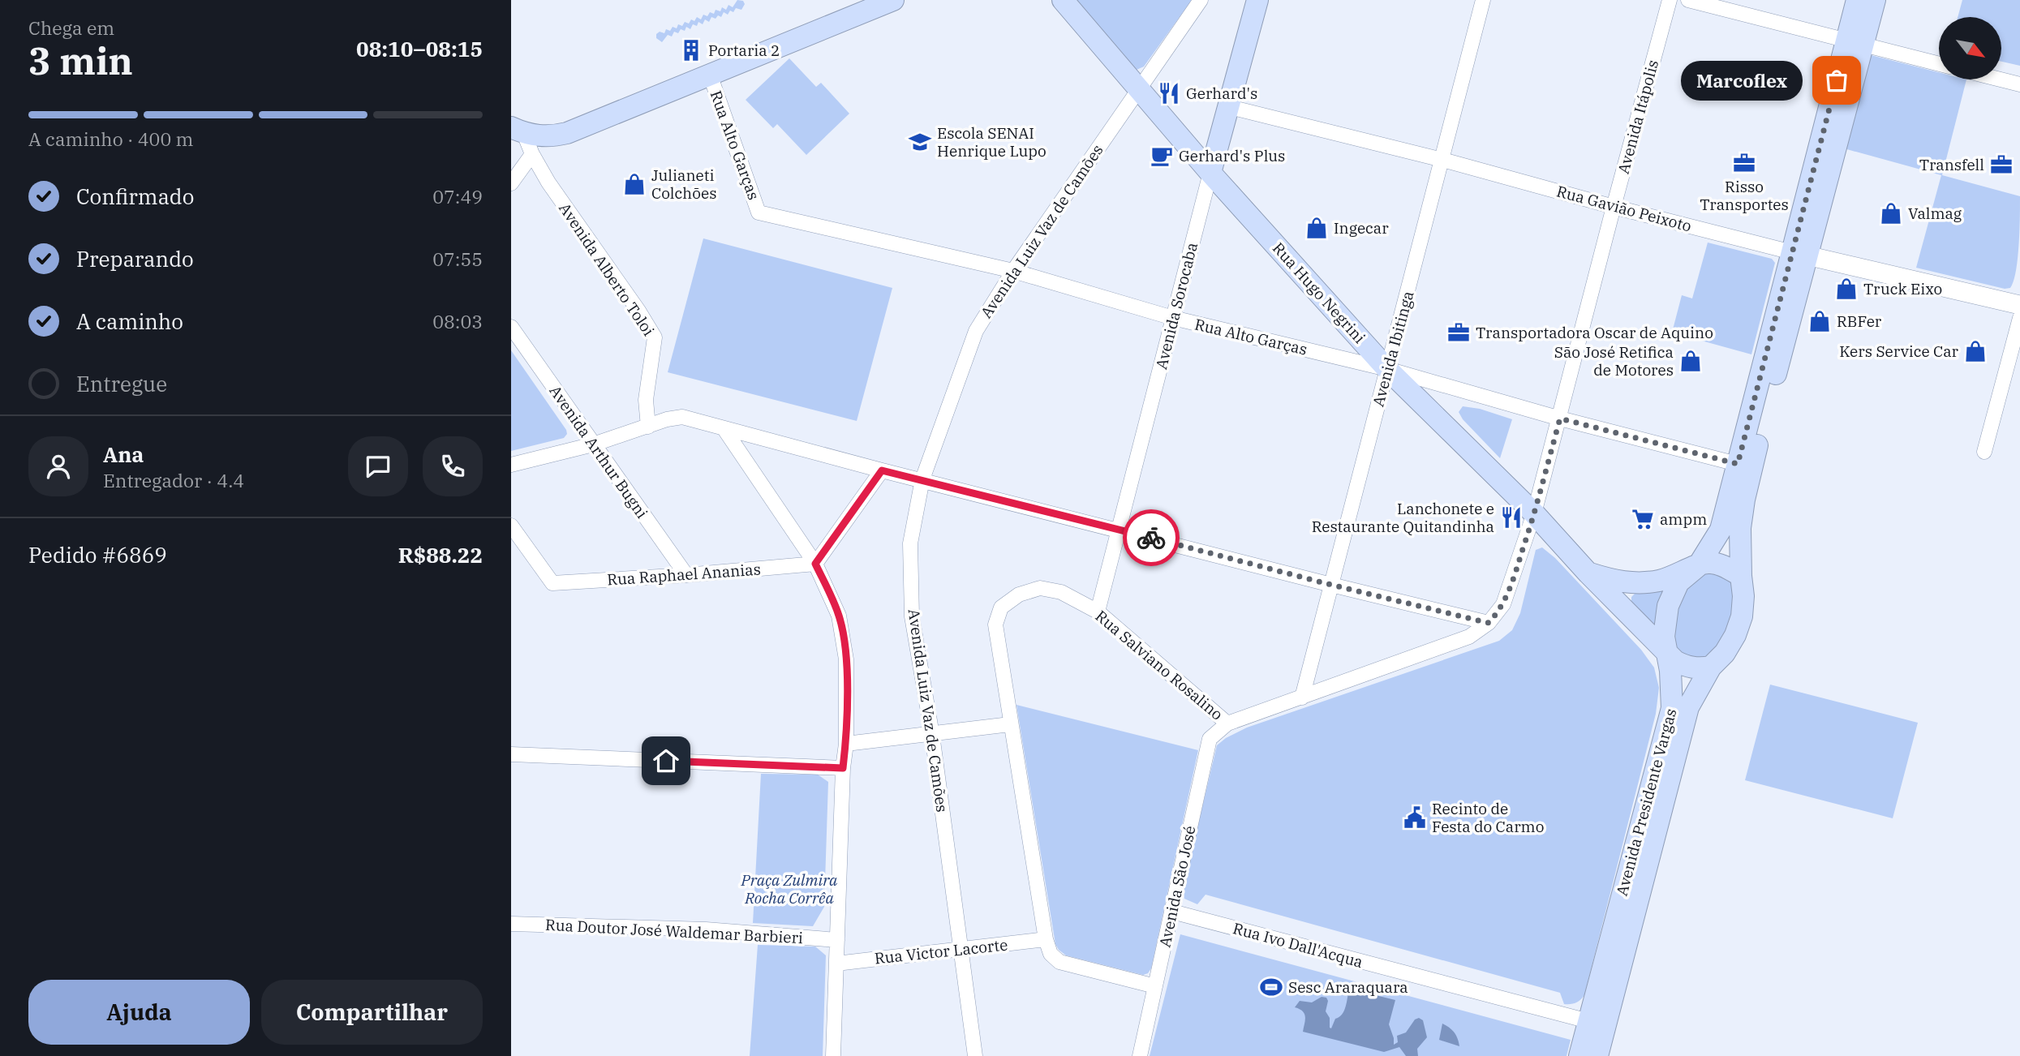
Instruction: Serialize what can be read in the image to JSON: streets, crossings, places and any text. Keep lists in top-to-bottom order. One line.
{"streets":{"main road":["Rua Hugo Negrini","Avenida Sorocaba","Avenida Presidente Vargas"],"street":["Avenida Itápolis","Rua Alto Garças","Rua Gavião Peixoto","Avenida Luiz Vaz de Camões","Avenida Alberto Toloi","Avenida Ibitinga","Avenida Arthur Bugni","Rua Raphael Ananias","Rua Salviano Rosalino","Avenida São José","Rua Doutor José Waldemar Barbieri","Rua Ivo Dall'Acqua","Rua Victor Lacorte"]},"crossings":[["Avenida Itápolis","Rua Alto Garças"],["Avenida Itápolis","Rua Gavião Peixoto"],["Avenida Itápolis","Rua Hugo Negrini"],["Avenida Itápolis","Rua Salviano Rosalino"],["Rua Alto Garças","Avenida Luiz Vaz de Camões"],["Rua Alto Garças","Rua Hugo Negrini"],["Rua Alto Garças","Avenida Sorocaba"],["Rua Alto Garças","Avenida Ibitinga"],["Rua Alto Garças","Avenida Presidente Vargas"],["Rua Gavião Peixoto","Avenida Sorocaba"],["Rua Gavião Peixoto","Avenida Ibitinga"],["Rua Gavião Peixoto","Avenida Presidente Vargas"],["Avenida Luiz Vaz de Camões","Rua Hugo Negrini"],["Avenida Luiz Vaz de Camões","Rua Victor Lacorte"],["Rua Hugo Negrini","Avenida Sorocaba"],["Rua Hugo Negrini","Avenida Ibitinga"],["Rua Hugo Negrini","Avenida Presidente Vargas"],["Avenida Sorocaba","Rua Salviano Rosalino"],["Avenida Ibitinga","Rua Salviano Rosalino"],["Avenida Arthur Bugni","Rua Raphael Ananias"],["Rua Salviano Rosalino","Avenida São José"],["Rua Salviano Rosalino","Rua Victor Lacorte"],["Avenida Presidente Vargas","Rua Ivo Dall'Acqua"],["Avenida São José","Rua Ivo Dall'Acqua"]],"parks":["Praça Zulmira Rocha Corrêa"],"places":{"building":["Portaria 2"],"other":["Marcoflex"],"restaurant":["Gerhard's","Lanchonete e Restaurante Quitandinha"],"school or university":["Escola SENAI Henrique Lupo"],"cafe":["Gerhard's Plus"],"office":["Risso Transportes","Transfell","Transportadora Oscar de Aquino"],"shop":["Julianeti Colchões","Valmag","Ingecar","Truck Eixo","RBFer","Kers Service Car","São José Retifica de Motores"],"supermarket":["ampm"],"public building":["Recinto de Festa do Carmo"],"sports":["Sesc Araraquara"]},"north":"bottom right","page":{"heading":["3 min","Chega em","08:10–08:15"],"panel":["Ana","Entregador · 4.4","Pedido #6869","R$88.22"],"bubble":"Marcoflex","bar":"A caminho · 400 m","list":[["Confirmado","07:49"],["Preparando","07:55"],["A caminho","08:03"],"Entregue"],"buttons":["Ajuda","Compartilhar"]}}
